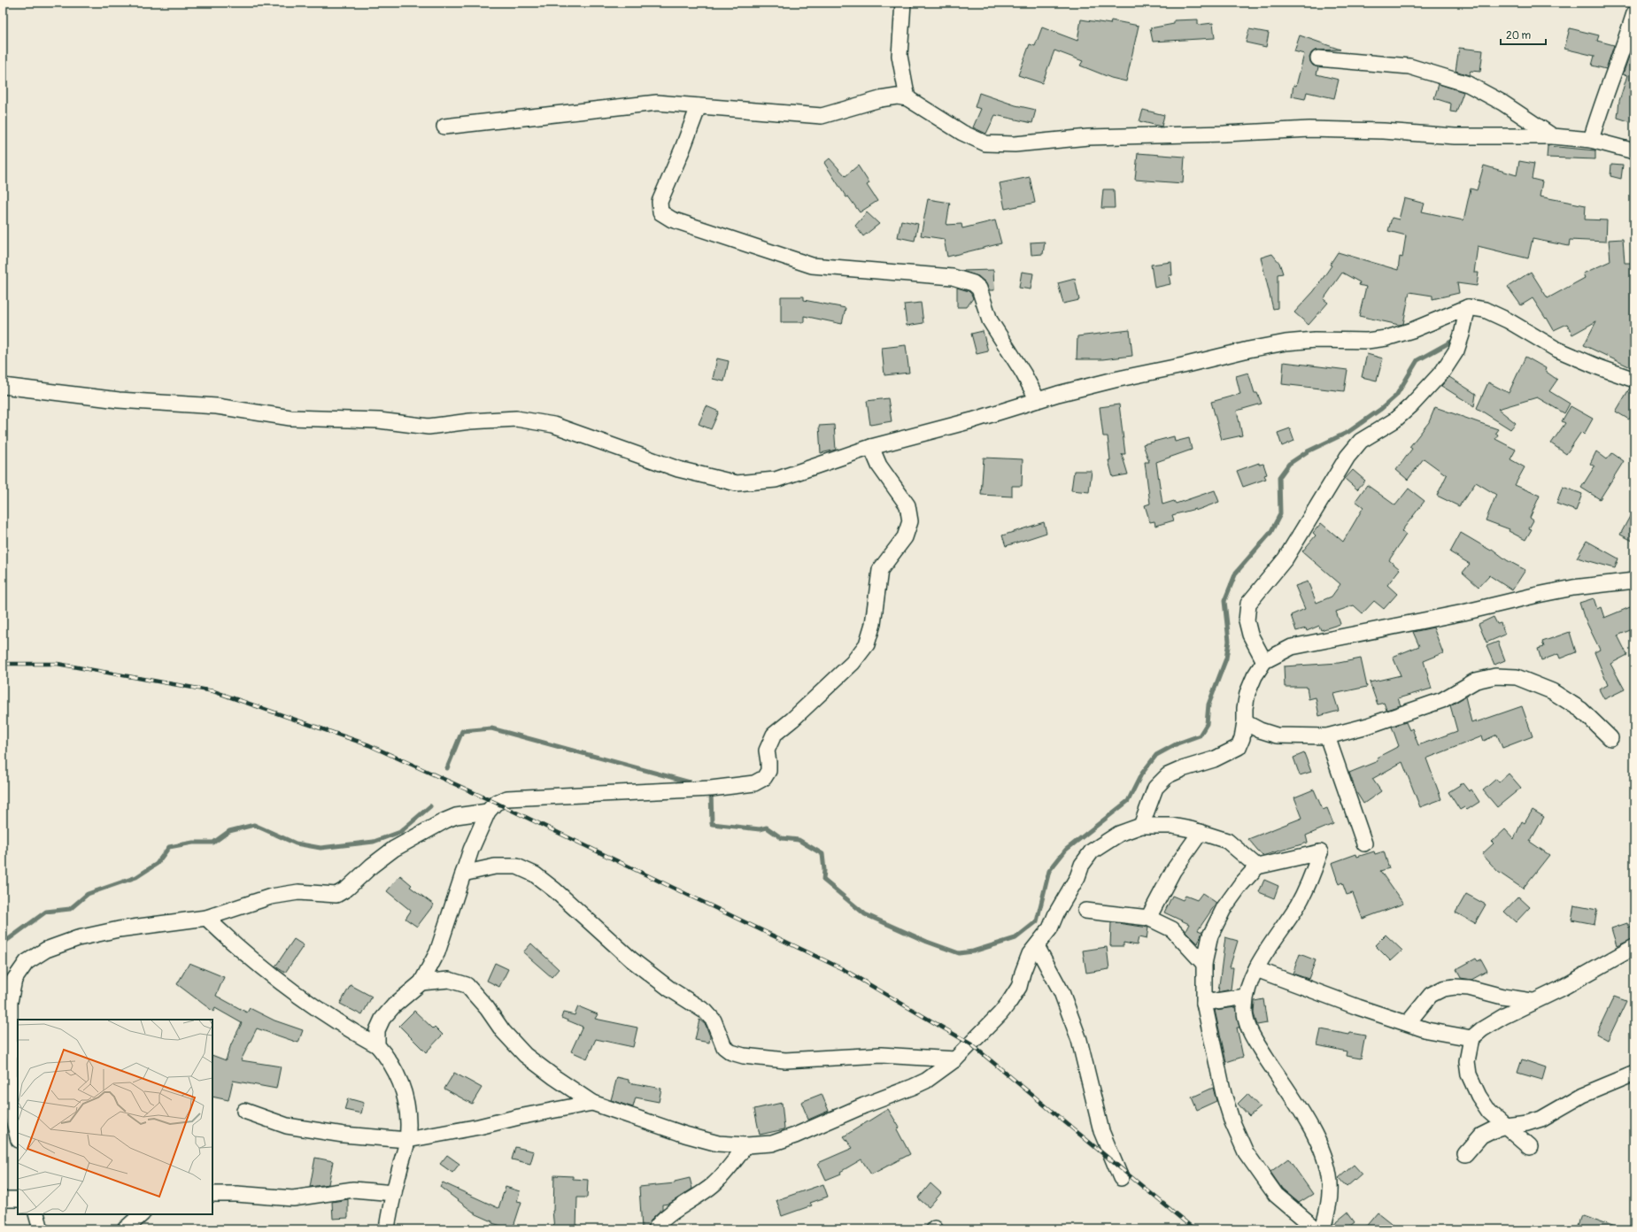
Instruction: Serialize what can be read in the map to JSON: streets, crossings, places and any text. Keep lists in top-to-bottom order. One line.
{"scale_bar":"20 m"}
